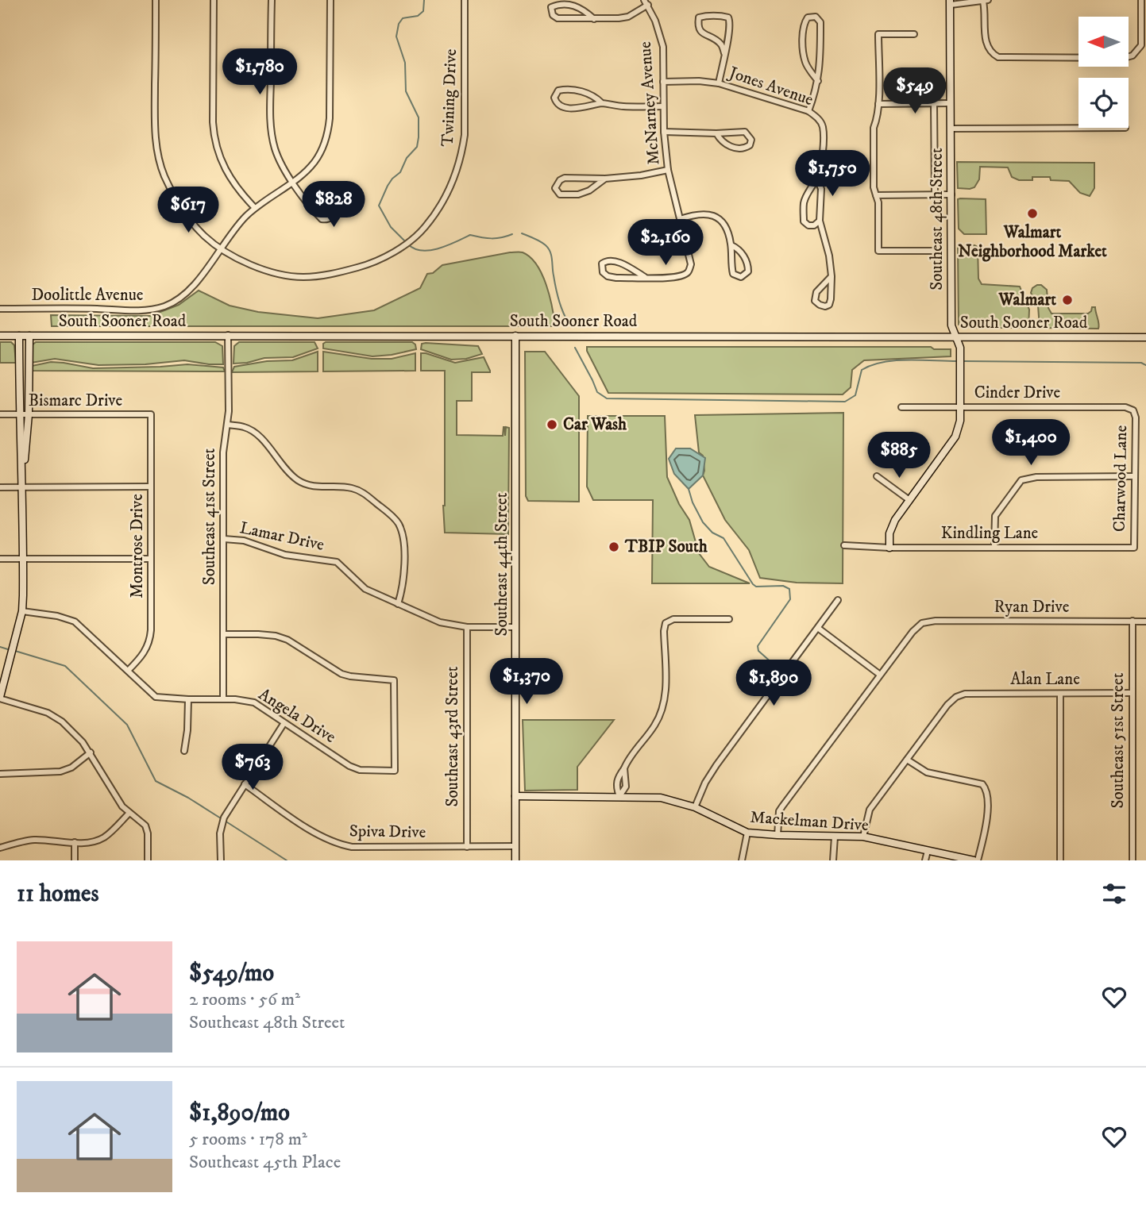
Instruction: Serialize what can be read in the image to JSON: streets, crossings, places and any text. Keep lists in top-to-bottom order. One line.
{"streets":{"main road":["Southeast 48th Street","South Sooner Road","Southeast 44th Street","Mackelman Drive"],"street":["Jones Avenue","Twining Drive","McNarney Avenue","Doolittle Avenue","Cinder Drive","Bismarc Drive","Charwood Lane","Southeast 41st Street","Kindling Lane","Lamar Drive","Montrose Drive","Ryan Drive","Alan Lane","Angela Drive","Southeast 43rd Street","Southeast 51st Street","Spiva Drive"]},"crossings":[["Jones Avenue","McNarney Avenue"],["Twining Drive","Doolittle Avenue"],["Southeast 48th Street","South Sooner Road"],["Southeast 48th Street","Cinder Drive"],["Southeast 48th Street","Kindling Lane"],["South Sooner Road","Southeast 41st Street"],["South Sooner Road","Southeast 44th Street"],["Cinder Drive","Charwood Lane"],["Bismarc Drive","Montrose Drive"],["Charwood Lane","Kindling Lane"],["Southeast 41st Street","Lamar Drive"],["Southeast 41st Street","Angela Drive"],["Lamar Drive","Southeast 44th Street"],["Lamar Drive","Southeast 43rd Street"],["Montrose Drive","Angela Drive"],["Southeast 44th Street","Mackelman Drive"],["Southeast 44th Street","Spiva Drive"],["Ryan Drive","Southeast 51st Street"],["Alan Lane","Southeast 51st Street"],["Southeast 43rd Street","Spiva Drive"]],"places":["Walmart Neighborhood Market","Walmart","Car Wash","TBIP South"],"north":"left","page":{"price":["$1,780","$549","$1,750","$828","$617","$2,160","$1,400","$885","$1,370","$1,890","$763"],"heading":"11 homes","list":[{"name":"$549/mo","note":"2 rooms · 56 m² · Southeast 48th Street"},{"name":"$1,890/mo","note":"5 rooms · 178 m² · Southeast 45th Place"}]}}
